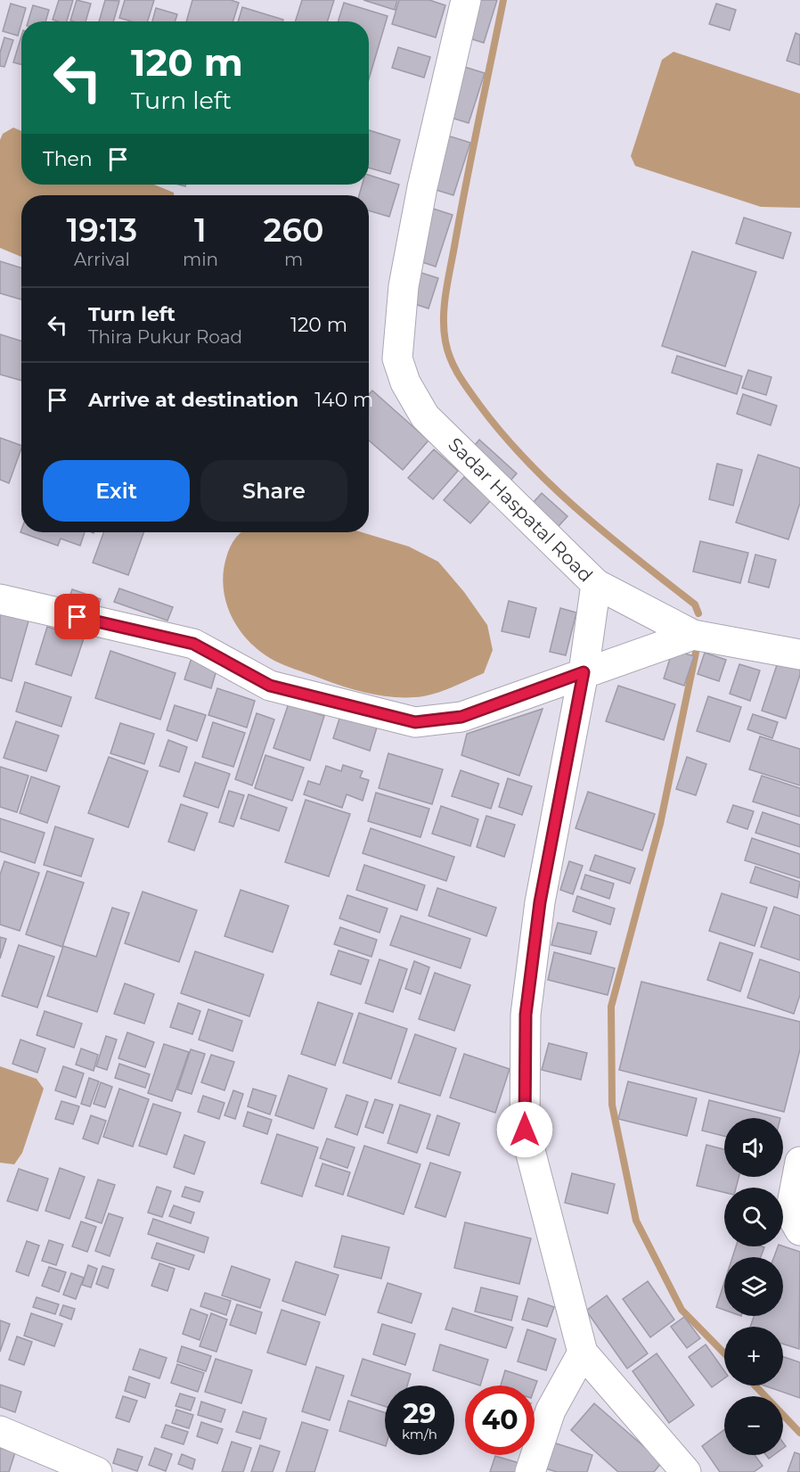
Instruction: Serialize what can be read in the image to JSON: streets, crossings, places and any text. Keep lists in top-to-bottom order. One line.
{"streets":{"street":["Sadar Haspatal Road"]},"page":{"turn":["120 m","Turn left"],"then":"Then","eta":["19:13","Arrival","1","min","260","m"],"list":[{"name":"Turn left","note":"Thira Pukur Road","value":"120 m"},{"name":"Arrive at destination","value":"140 m"}],"buttons":["Exit","Share"],"map_buttons":["+","−"],"speed":"29 km/h","limit":"40"}}
